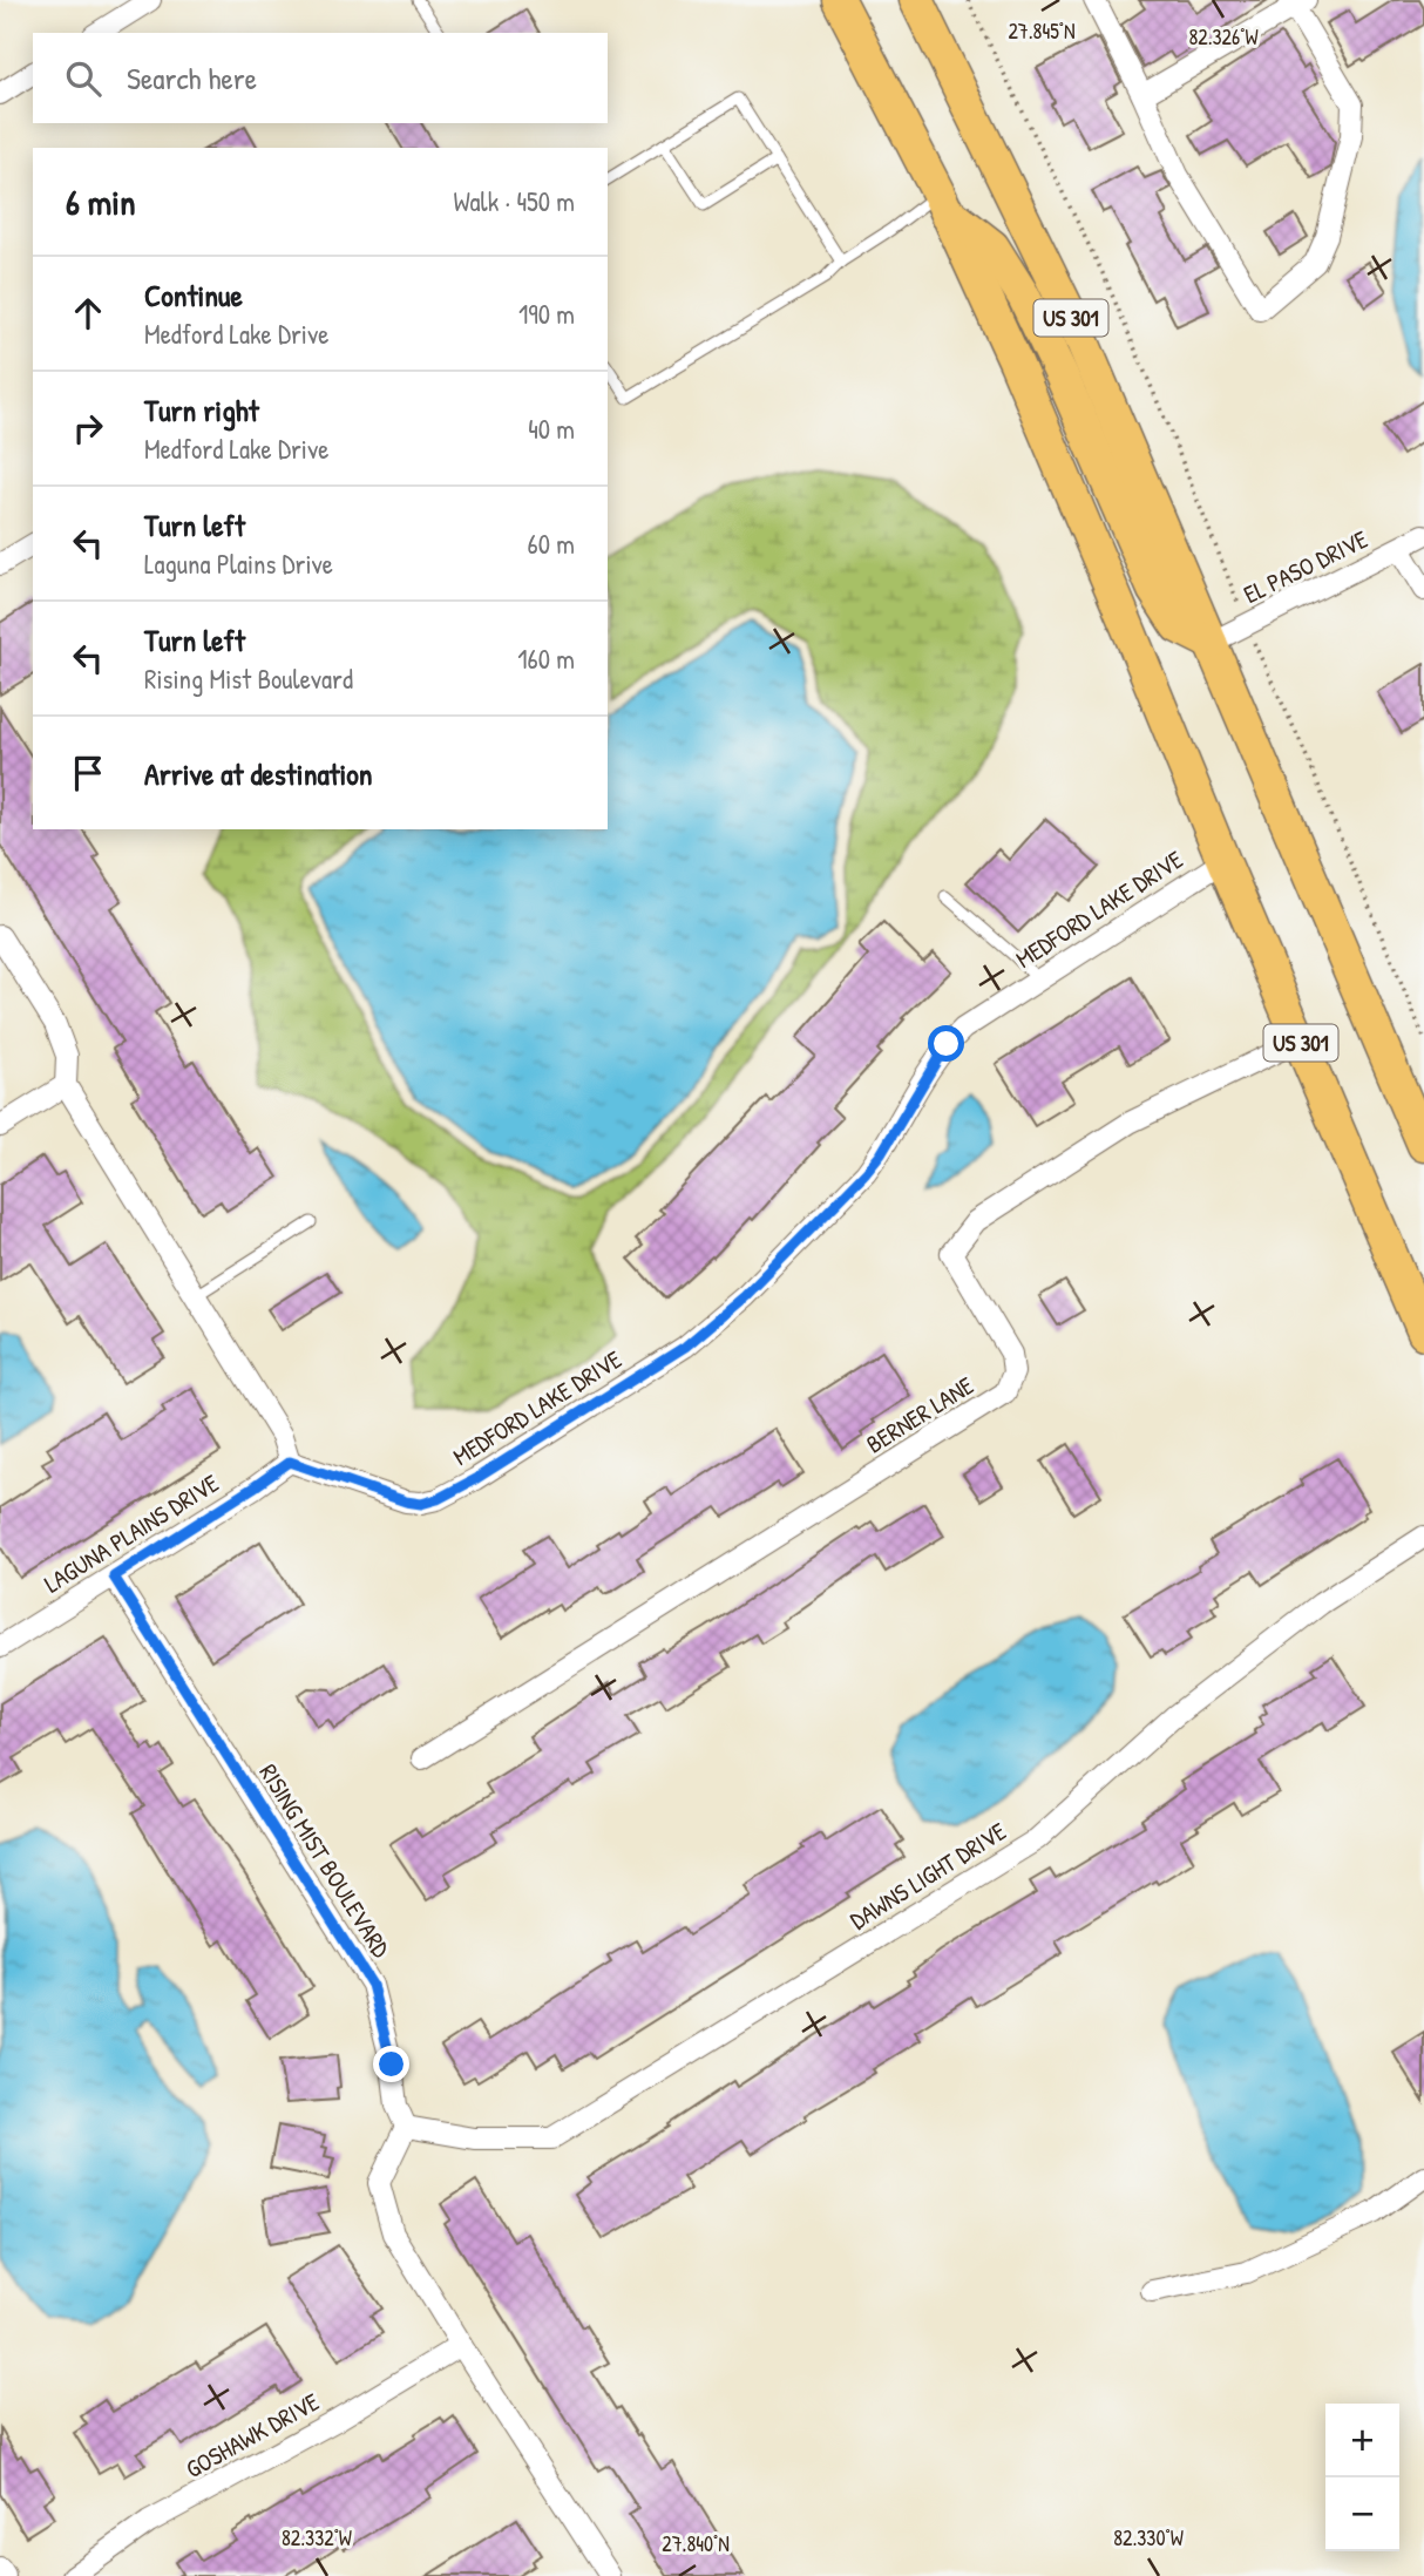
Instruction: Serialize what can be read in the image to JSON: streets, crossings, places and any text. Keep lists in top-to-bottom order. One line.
{"streets":{"main road":["US 301"],"street":["EL PASO DRIVE","MEDFORD LAKE DRIVE","BERNER LANE","LAGUNA PLAINS DRIVE","RISING MIST BOULEVARD","DAWNS LIGHT DRIVE","GOSHAWK DRIVE"]},"crossings":[["US 301","EL PASO DRIVE"],["US 301","MEDFORD LAKE DRIVE"],["US 301","BERNER LANE"],["MEDFORD LAKE DRIVE","LAGUNA PLAINS DRIVE"],["LAGUNA PLAINS DRIVE","RISING MIST BOULEVARD"],["RISING MIST BOULEVARD","DAWNS LIGHT DRIVE"]],"page":{"search":"Search here","heading":["6 min","Walk · 450 m"],"list":[["Continue","Medford Lake Drive","190 m"],["Turn right","Medford Lake Drive","40 m"],["Turn left","Laguna Plains Drive","60 m"],["Turn left","Rising Mist Boulevard","160 m"],"Arrive at destination"],"map_buttons":["+","−"]},"coordinates":["27.845°N","82.326°W","82.332°W","82.330°W","27.840°N"]}
